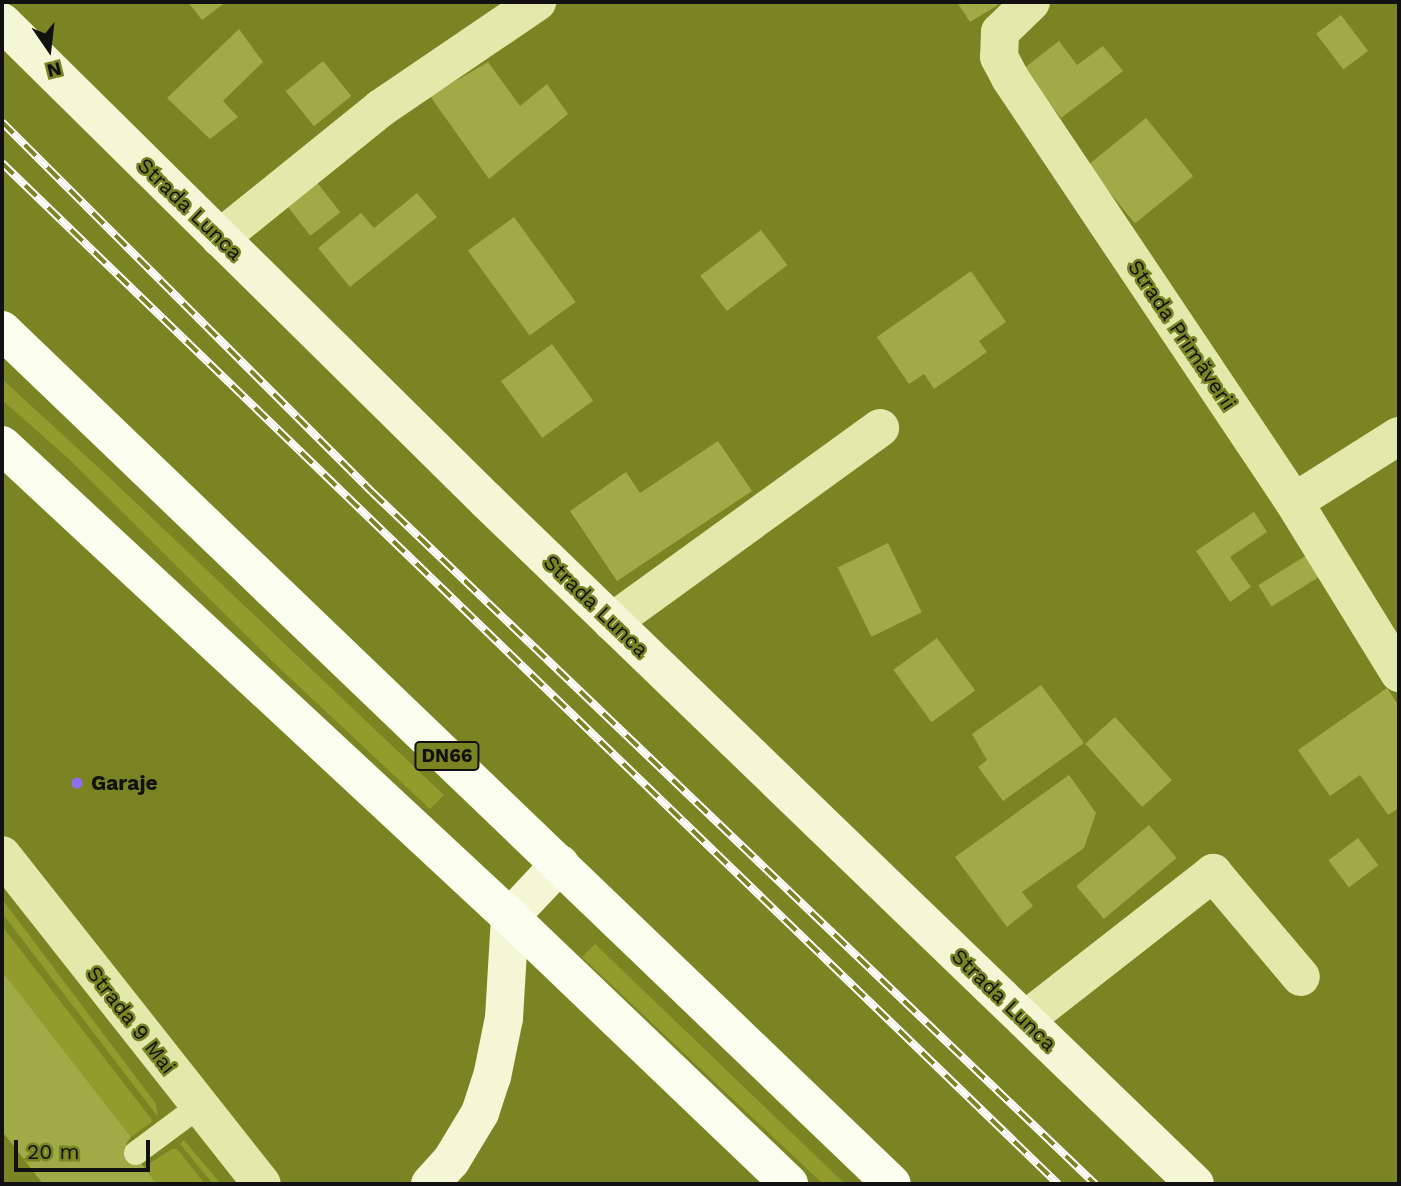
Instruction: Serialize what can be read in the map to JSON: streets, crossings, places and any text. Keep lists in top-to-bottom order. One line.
{"streets":{"main road":["Strada Lunca","DN66"],"street":["Strada Primăverii","Strada 9 Mai"]},"places":["Garaje"],"scale_bar":"20 m","north":"bottom"}
